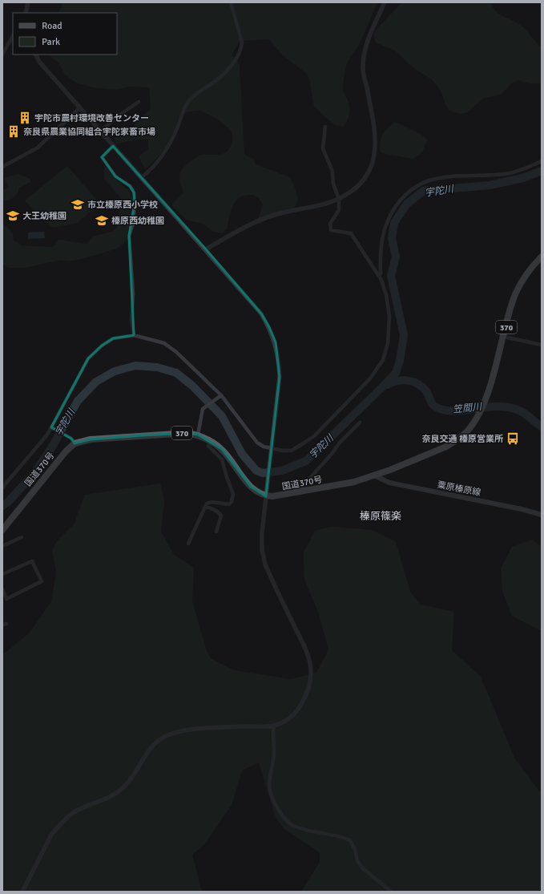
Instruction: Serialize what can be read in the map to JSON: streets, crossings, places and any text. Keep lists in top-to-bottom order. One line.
{"streets":{"highway":["370","国道370号"],"main road":["粟原榛原線"]},"crossings":[["国道370号","粟原榛原線"]],"districts":["榛原篠楽"],"water":["宇陀川","笠間川"],"places":{"building":["宇陀市農村環境改善センター","奈良県農業協同組合宇陀家畜市場"],"school or university":["市立榛原西小学校","大王幼稚園","榛原西幼稚園"],"bus stop":["奈良交通 榛原営業所"]},"legend":["Road","Park"]}
